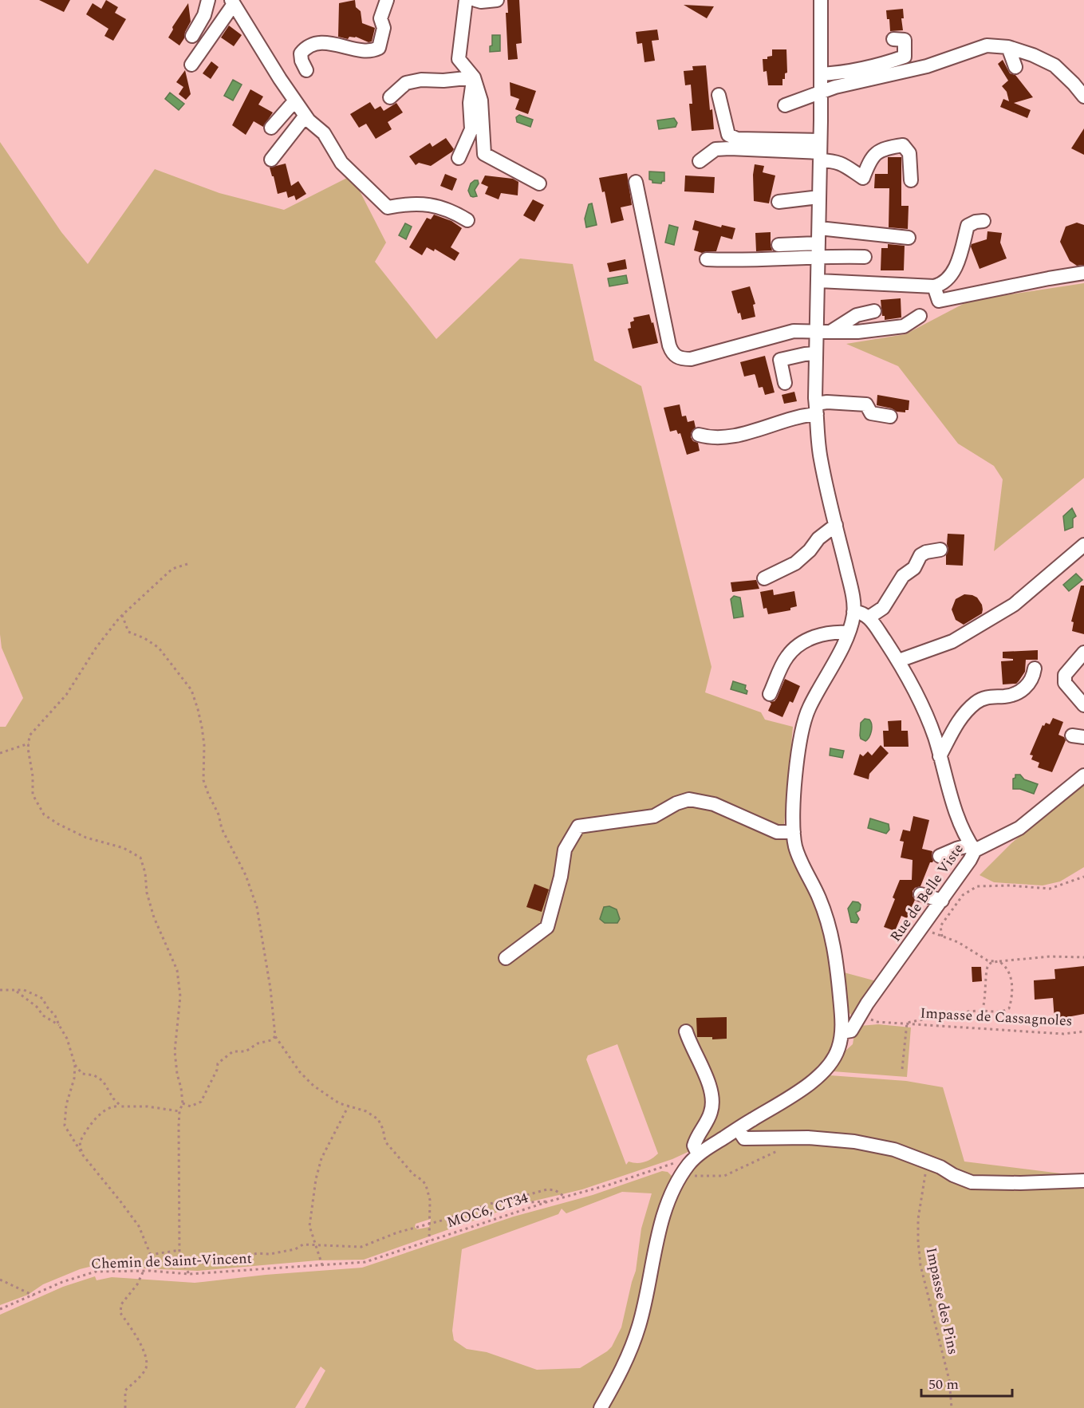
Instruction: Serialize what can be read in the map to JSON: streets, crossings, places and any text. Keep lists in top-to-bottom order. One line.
{"streets":{"street":["Rue de Belle Viste"],"path":["Impasse de Cassagnoles","MOC6, CT34","Chemin de Saint-Vincent","Impasse des Pins"]},"crossings":[["Rue de Belle Viste","Impasse de Cassagnoles"],["MOC6, CT34","Chemin de Saint-Vincent"]],"scale_bar":"50 m"}
